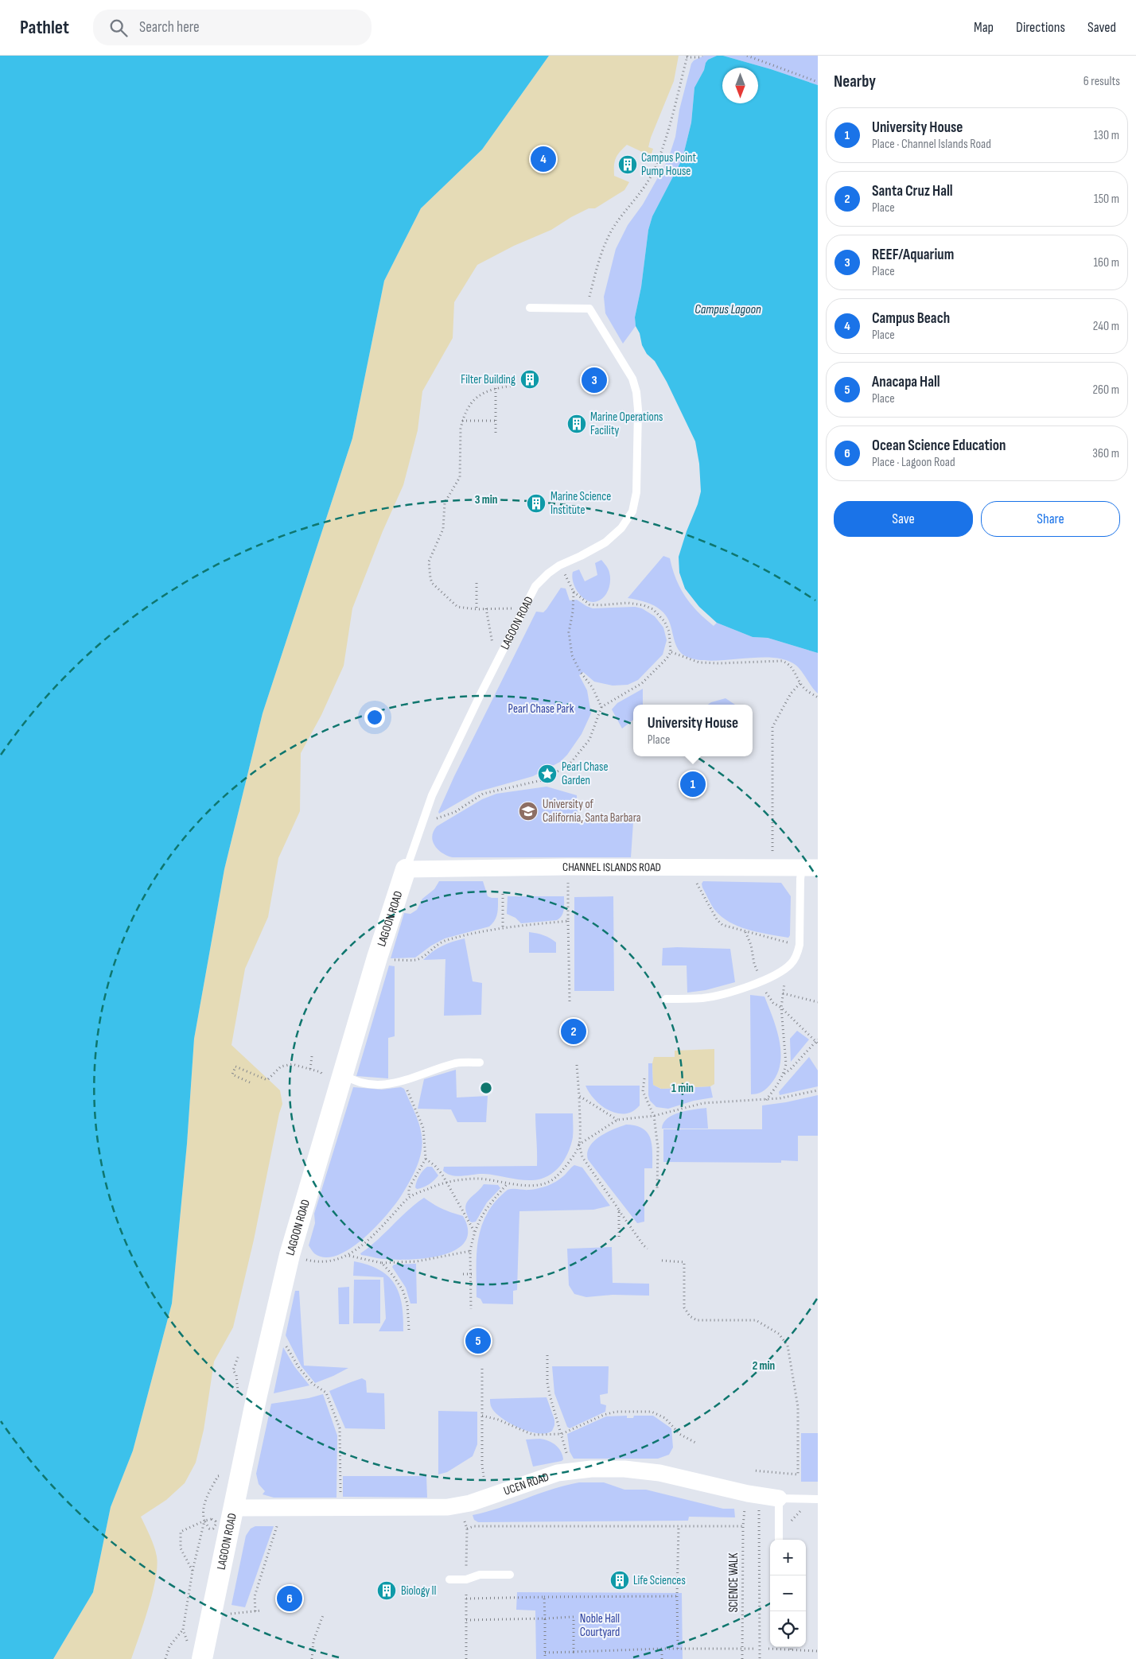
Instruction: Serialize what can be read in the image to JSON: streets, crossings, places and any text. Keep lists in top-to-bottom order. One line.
{"streets":{"street":["LAGOON ROAD","CHANNEL ISLANDS ROAD","UCEN ROAD"],"path":["SCIENCE WALK"]},"crossings":[["LAGOON ROAD","CHANNEL ISLANDS ROAD"],["LAGOON ROAD","UCEN ROAD"]],"water":["Campus Lagoon"],"parks":["Pearl Chase Park","Noble Hall Courtyard"],"places":{"building":["Campus Point Pump House","Filter Building","Marine Operations Facility","Marine Science Institute","Life Sciences","Biology II"],"place":["Pearl Chase Garden"],"school or university":["University of California, Santa Barbara"]},"north":"bottom","page":{"header":"Pathlet","search":"Search here","nav":["Map","Directions","Saved"],"heading":["Nearby","6 results"],"list":[{"mark":"1","name":"University House","note":"Place · Channel Islands Road","value":"130 m"},{"mark":"2","name":"Santa Cruz Hall","note":"Place","value":"150 m"},{"mark":"3","name":"REEF/Aquarium","note":"Place","value":"160 m"},{"mark":"4","name":"Campus Beach","note":"Place","value":"240 m"},{"mark":"5","name":"Anacapa Hall","note":"Place","value":"260 m"},{"mark":"6","name":"Ocean Science Education","note":"Place · Lagoon Road","value":"360 m"}],"pins":["4","3","1","2","5","6"],"buttons":["Save","Share"],"popup":["University House","Place"],"map_buttons":["+","−"]},"rings":["3 min","1 min","2 min"]}
